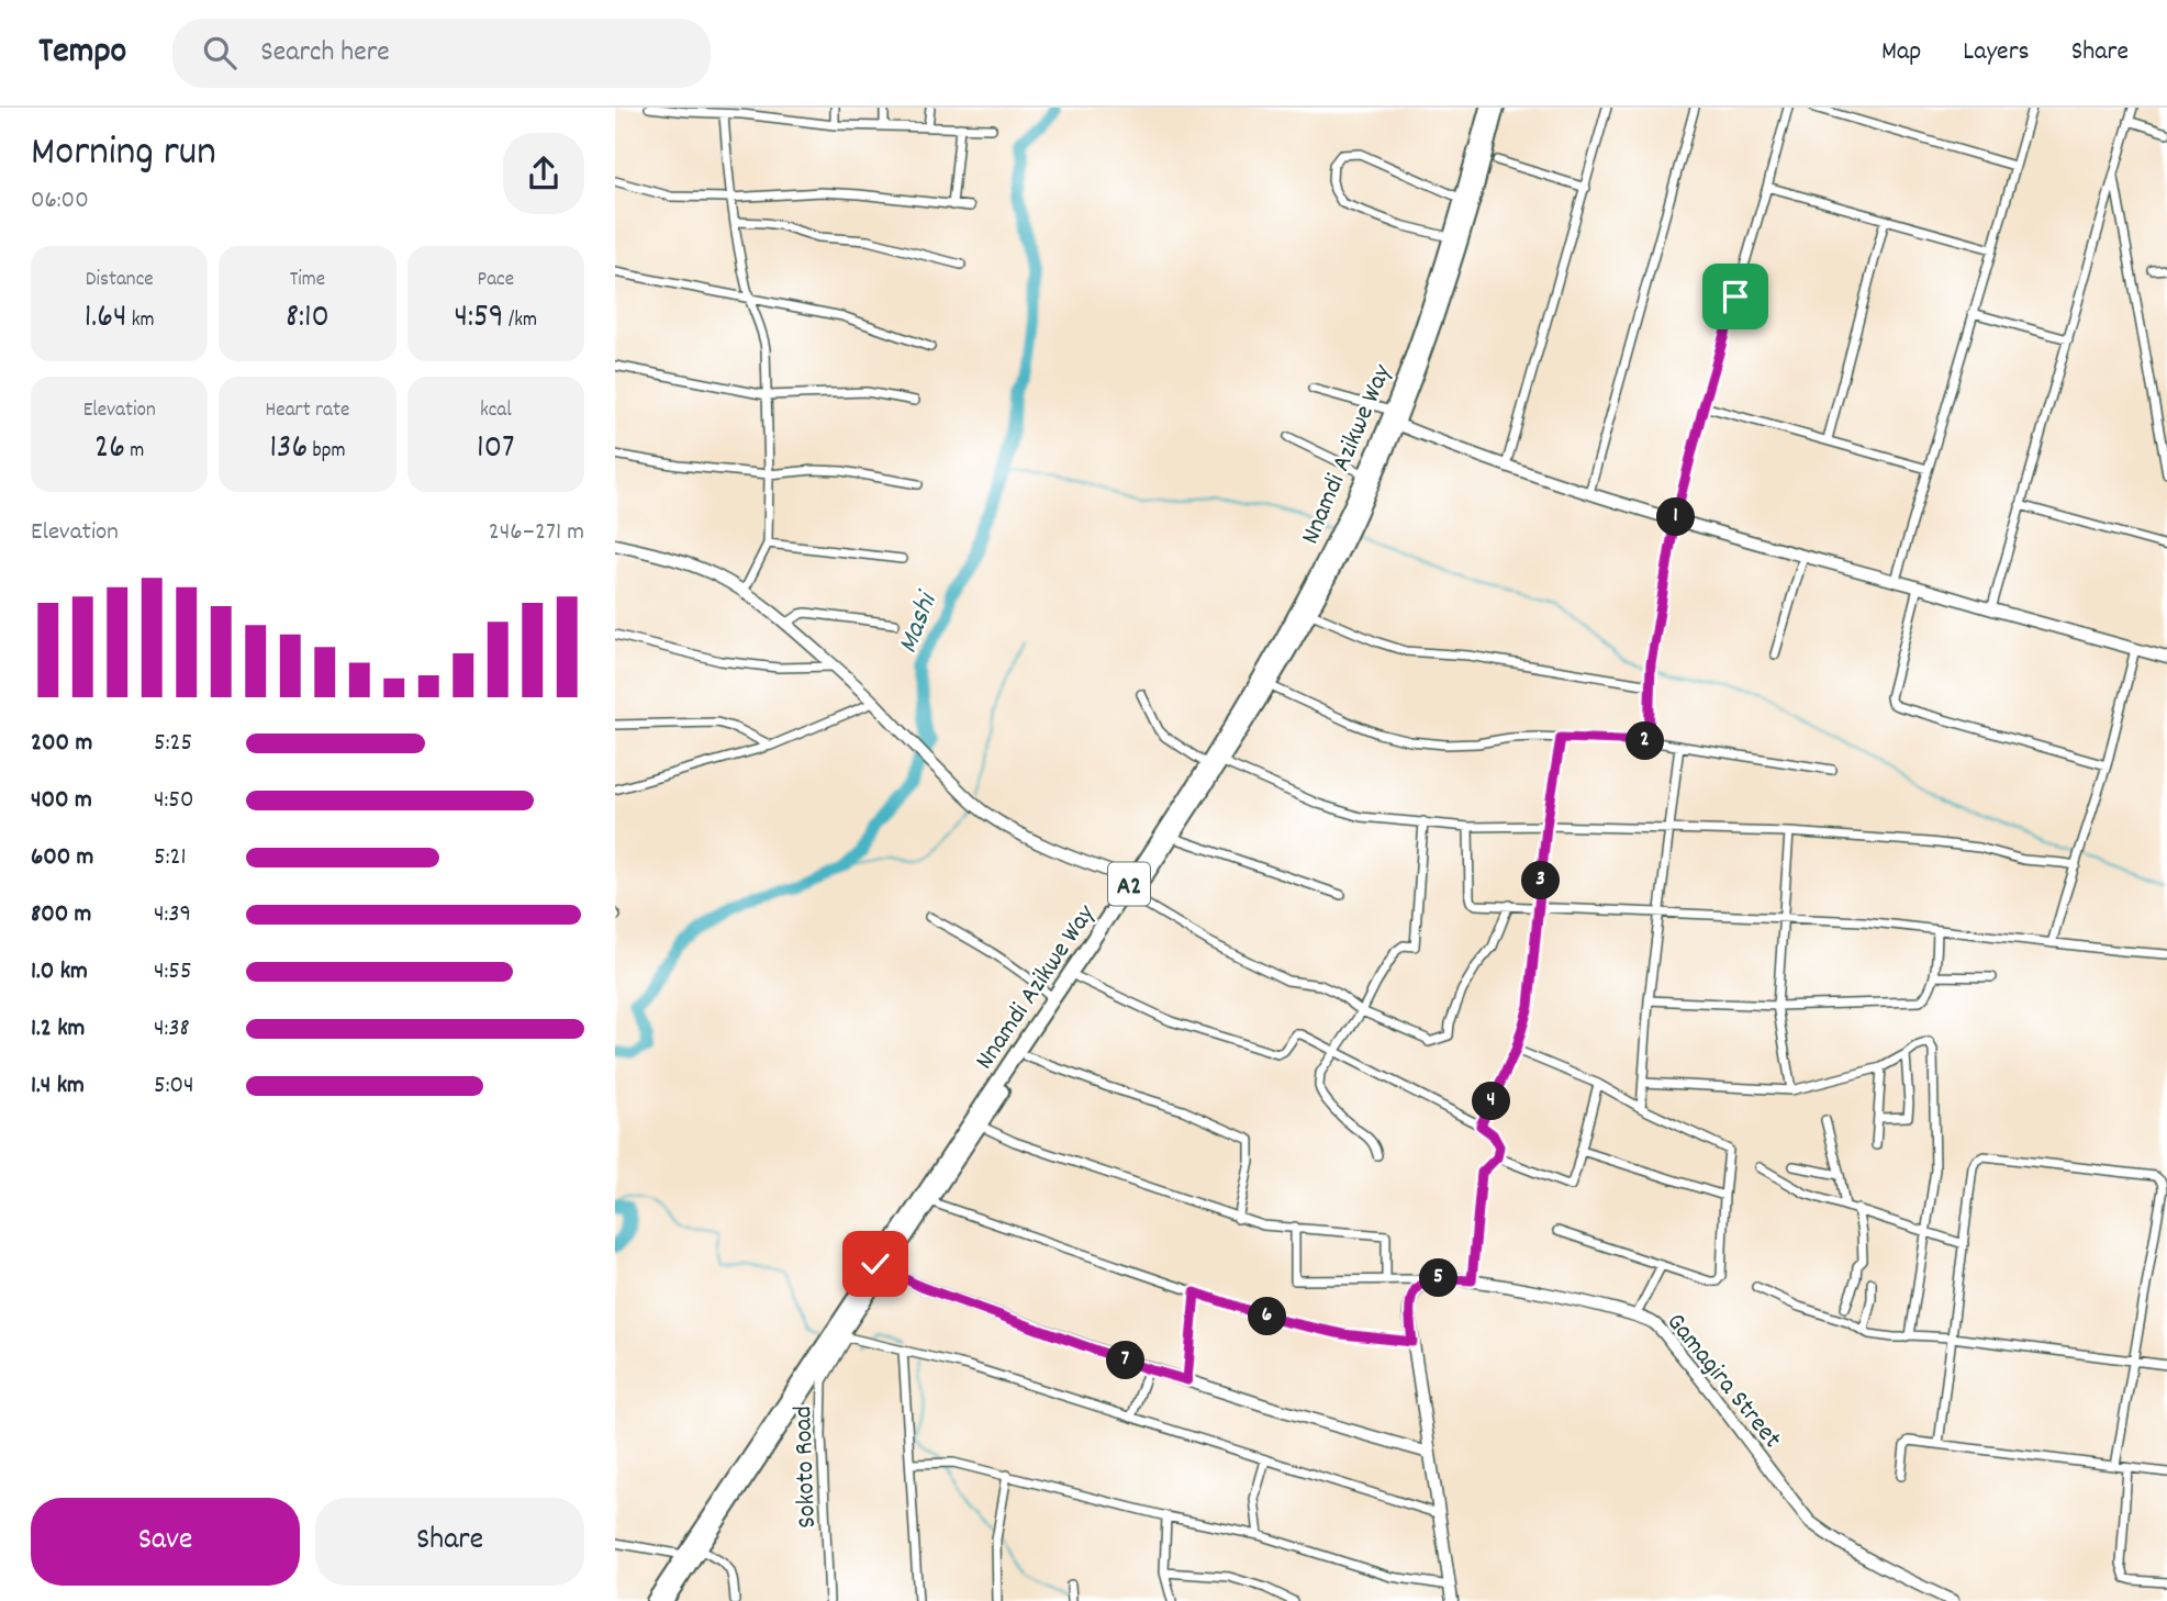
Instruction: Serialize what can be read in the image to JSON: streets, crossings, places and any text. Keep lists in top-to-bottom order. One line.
{"streets":{"highway":["Nnamdi Azikwe Way","A2"],"street":["Gamagira Street","Sokoto Road"]},"water":["Mashi"],"page":{"header":"Tempo","search":"Search here","nav":["Map","Layers","Share"],"heading":["Morning run","06:00"],"stats":[["Distance","1.64 km"],["Time","8:10"],["Pace","4:59 /km"],["Elevation","26 m"],["Heart rate","136 bpm"],["kcal","107"]],"pins":["1","2","3","4","5","6","7"],"chart":["Elevation","246–271 m"],"list":[{"name":"200 m","note":"5:25"},{"name":"400 m","note":"4:50"},{"name":"600 m","note":"5:21"},{"name":"800 m","note":"4:39"},{"name":"1.0 km","note":"4:55"},{"name":"1.2 km","note":"4:38"},{"name":"1.4 km","note":"5:04"}],"buttons":["Save","Share"]}}
